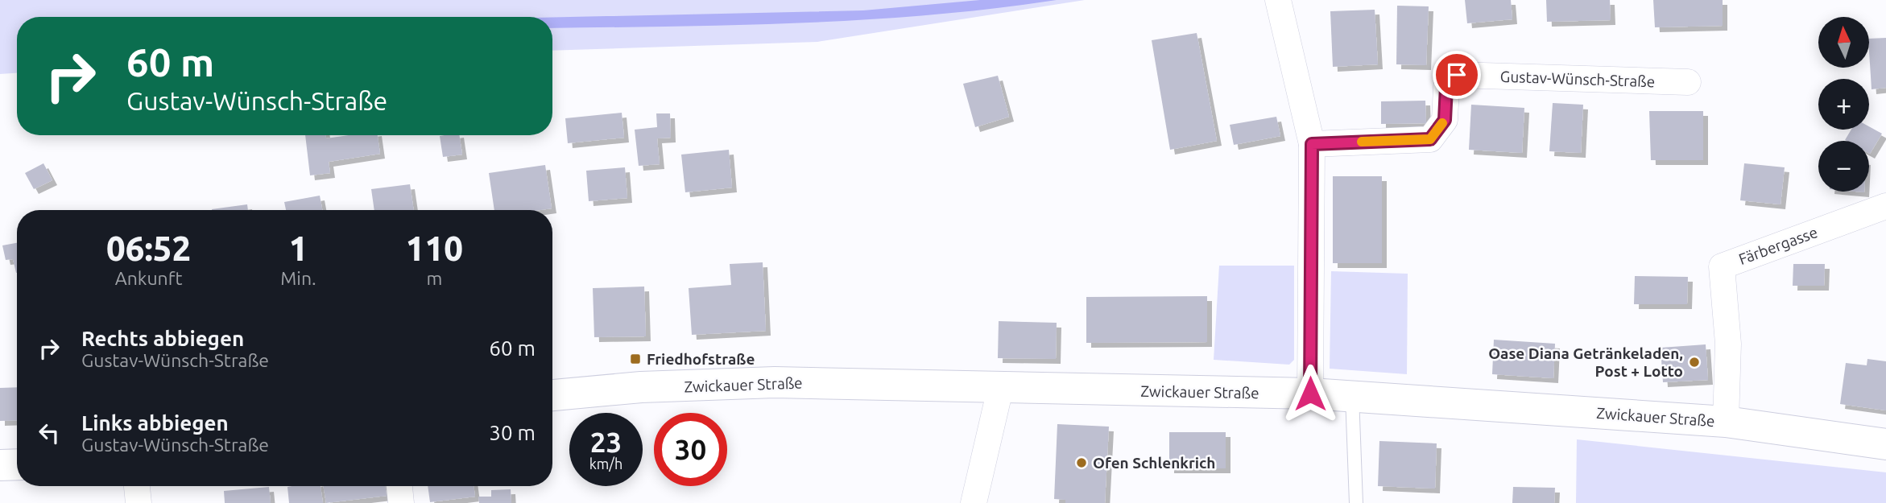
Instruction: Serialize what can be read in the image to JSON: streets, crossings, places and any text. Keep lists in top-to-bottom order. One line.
{"streets":{"main road":["Zwickauer Straße"],"street":["Gustav-Wünsch-Straße","Färbergasse"]},"crossings":[["Färbergasse","Zwickauer Straße"]],"places":{"transit":["Friedhofstraße"],"other":["Oase Diana Getränkeladen, Post + Lotto","Ofen Schlenkrich"]},"north":"top","page":{"map_buttons":["+","−"],"turn":["60 m","Gustav-Wünsch-Straße"],"eta":["06:52","Ankunft","1","Min.","110","m"],"list":[{"name":"Rechts abbiegen","note":"Gustav-Wünsch-Straße","value":"60 m"},{"name":"Links abbiegen","note":"Gustav-Wünsch-Straße","value":"30 m"}],"speed":"23 km/h","limit":"30"}}
